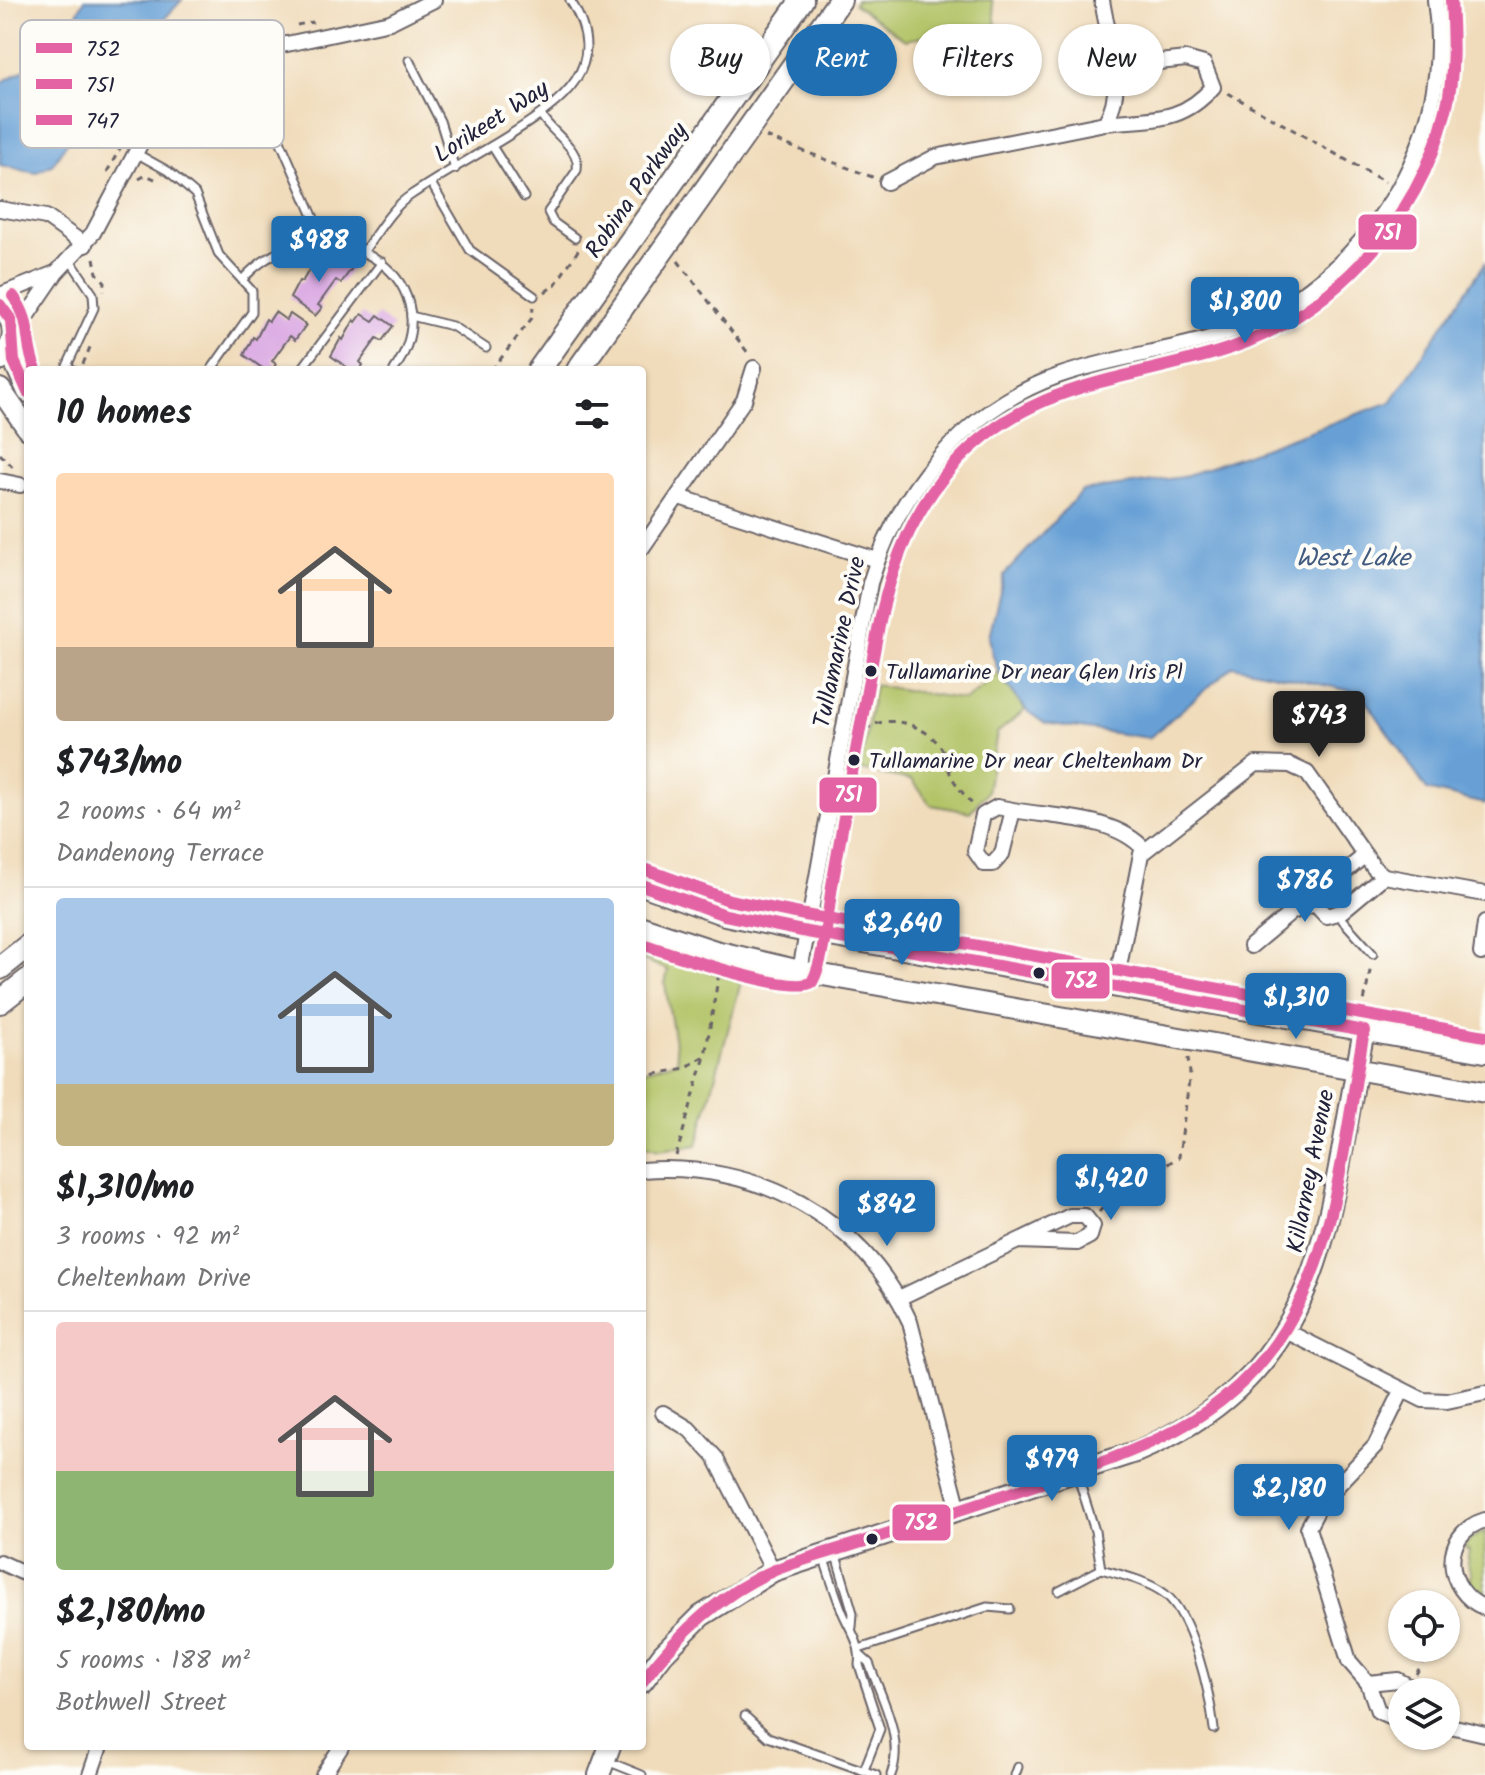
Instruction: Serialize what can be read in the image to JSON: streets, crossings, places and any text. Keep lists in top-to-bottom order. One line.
{"streets":{"main road":["Robina Parkway","Killarney Avenue"],"street":["Tullamarine Drive"],"lane":["Lorikeet Way"]},"water":["West Lake"],"places":["Tullamarine Dr near Glen Iris Pl","Tullamarine Dr near Cheltenham Dr"],"lines":["transit line 751","transit line 747","transit line 752"],"legend":["752","751","747"],"page":{"chip":["Buy","Rent","Filters","New"],"price":["$988","$1,800","$743","$786","$2,640","$1,310","$1,420","$842","$979","$2,180"],"heading":"10 homes","list":[{"name":"$743/mo","note":"2 rooms · 64 m² · Dandenong Terrace"},{"name":"$1,310/mo","note":"3 rooms · 92 m² · Cheltenham Drive"},{"name":"$2,180/mo","note":"5 rooms · 188 m² · Bothwell Street"}]}}
